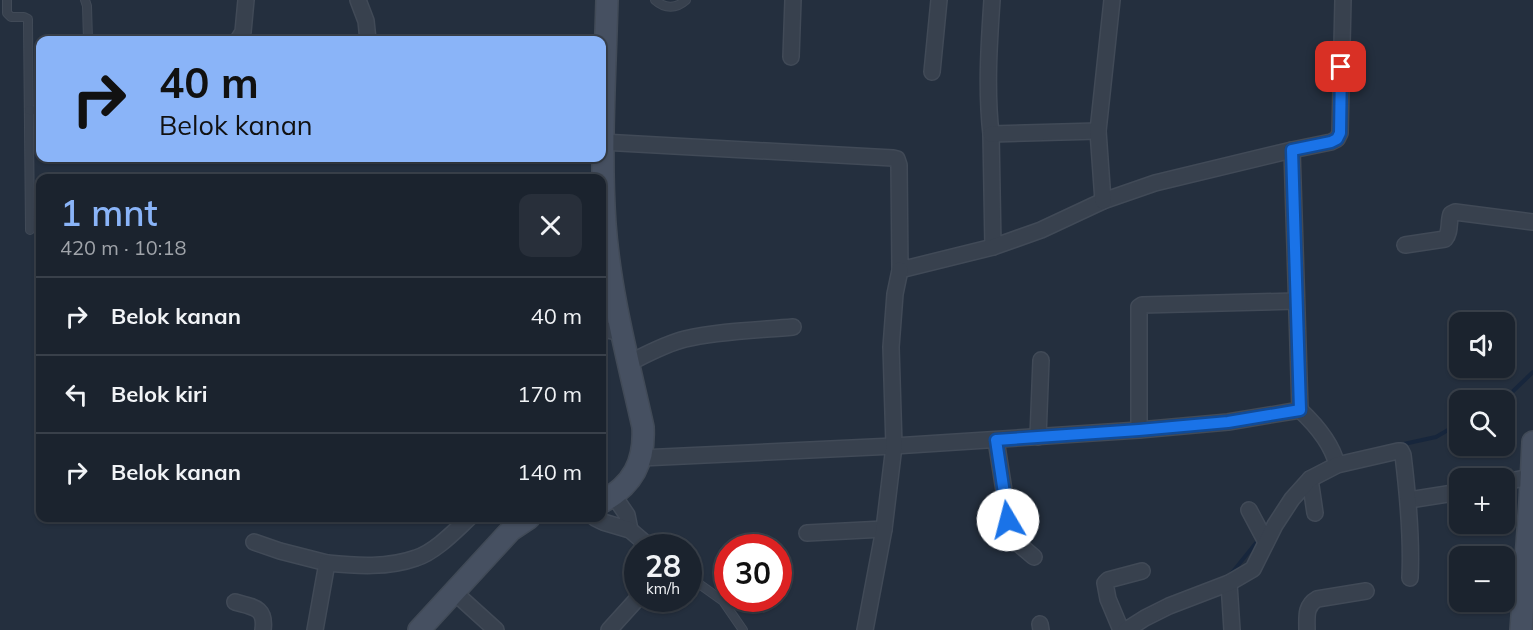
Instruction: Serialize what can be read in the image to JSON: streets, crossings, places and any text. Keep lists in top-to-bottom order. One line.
{"page":{"turn":["40 m","Belok kanan"],"heading":["1 mnt","420 m · 10:18"],"list":[{"name":"Belok kanan","value":"40 m"},{"name":"Belok kiri","value":"170 m"},{"name":"Belok kanan","value":"140 m"}],"map_buttons":["+","−"],"speed":"28 km/h","limit":"30"}}
